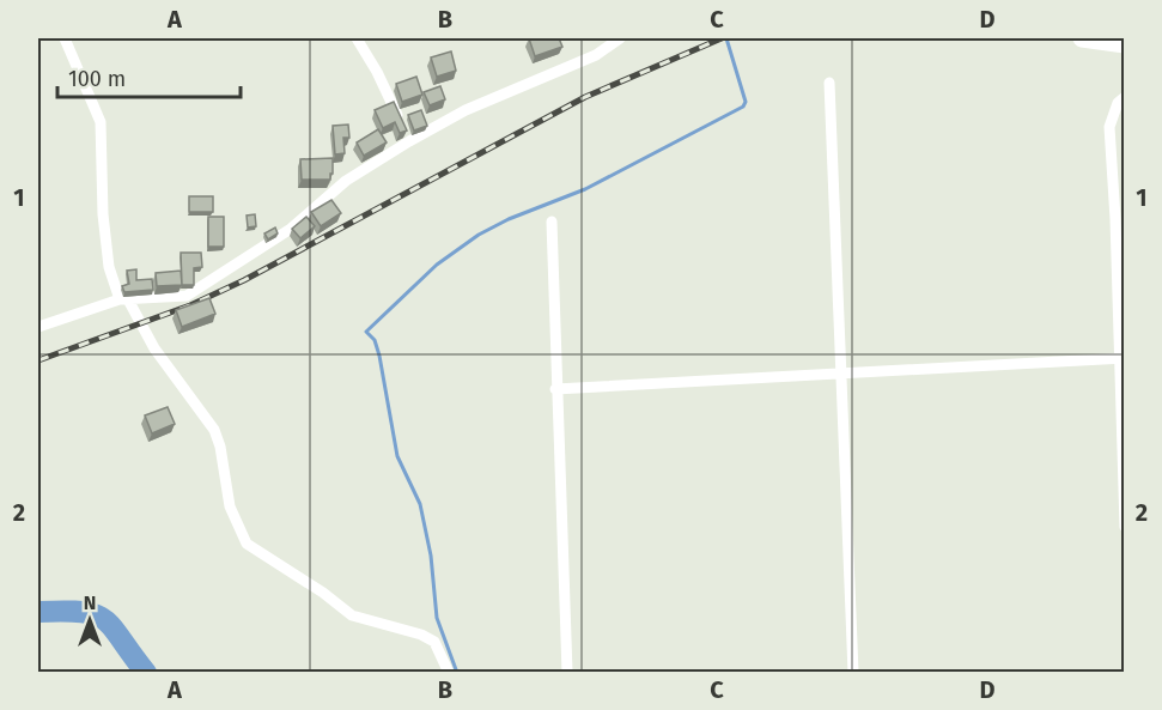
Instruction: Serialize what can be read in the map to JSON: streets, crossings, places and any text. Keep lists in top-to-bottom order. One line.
{"scale_bar":"100 m","north":"top","grid":{"columns":["A","B","C","D"],"rows":["1","2"]}}
